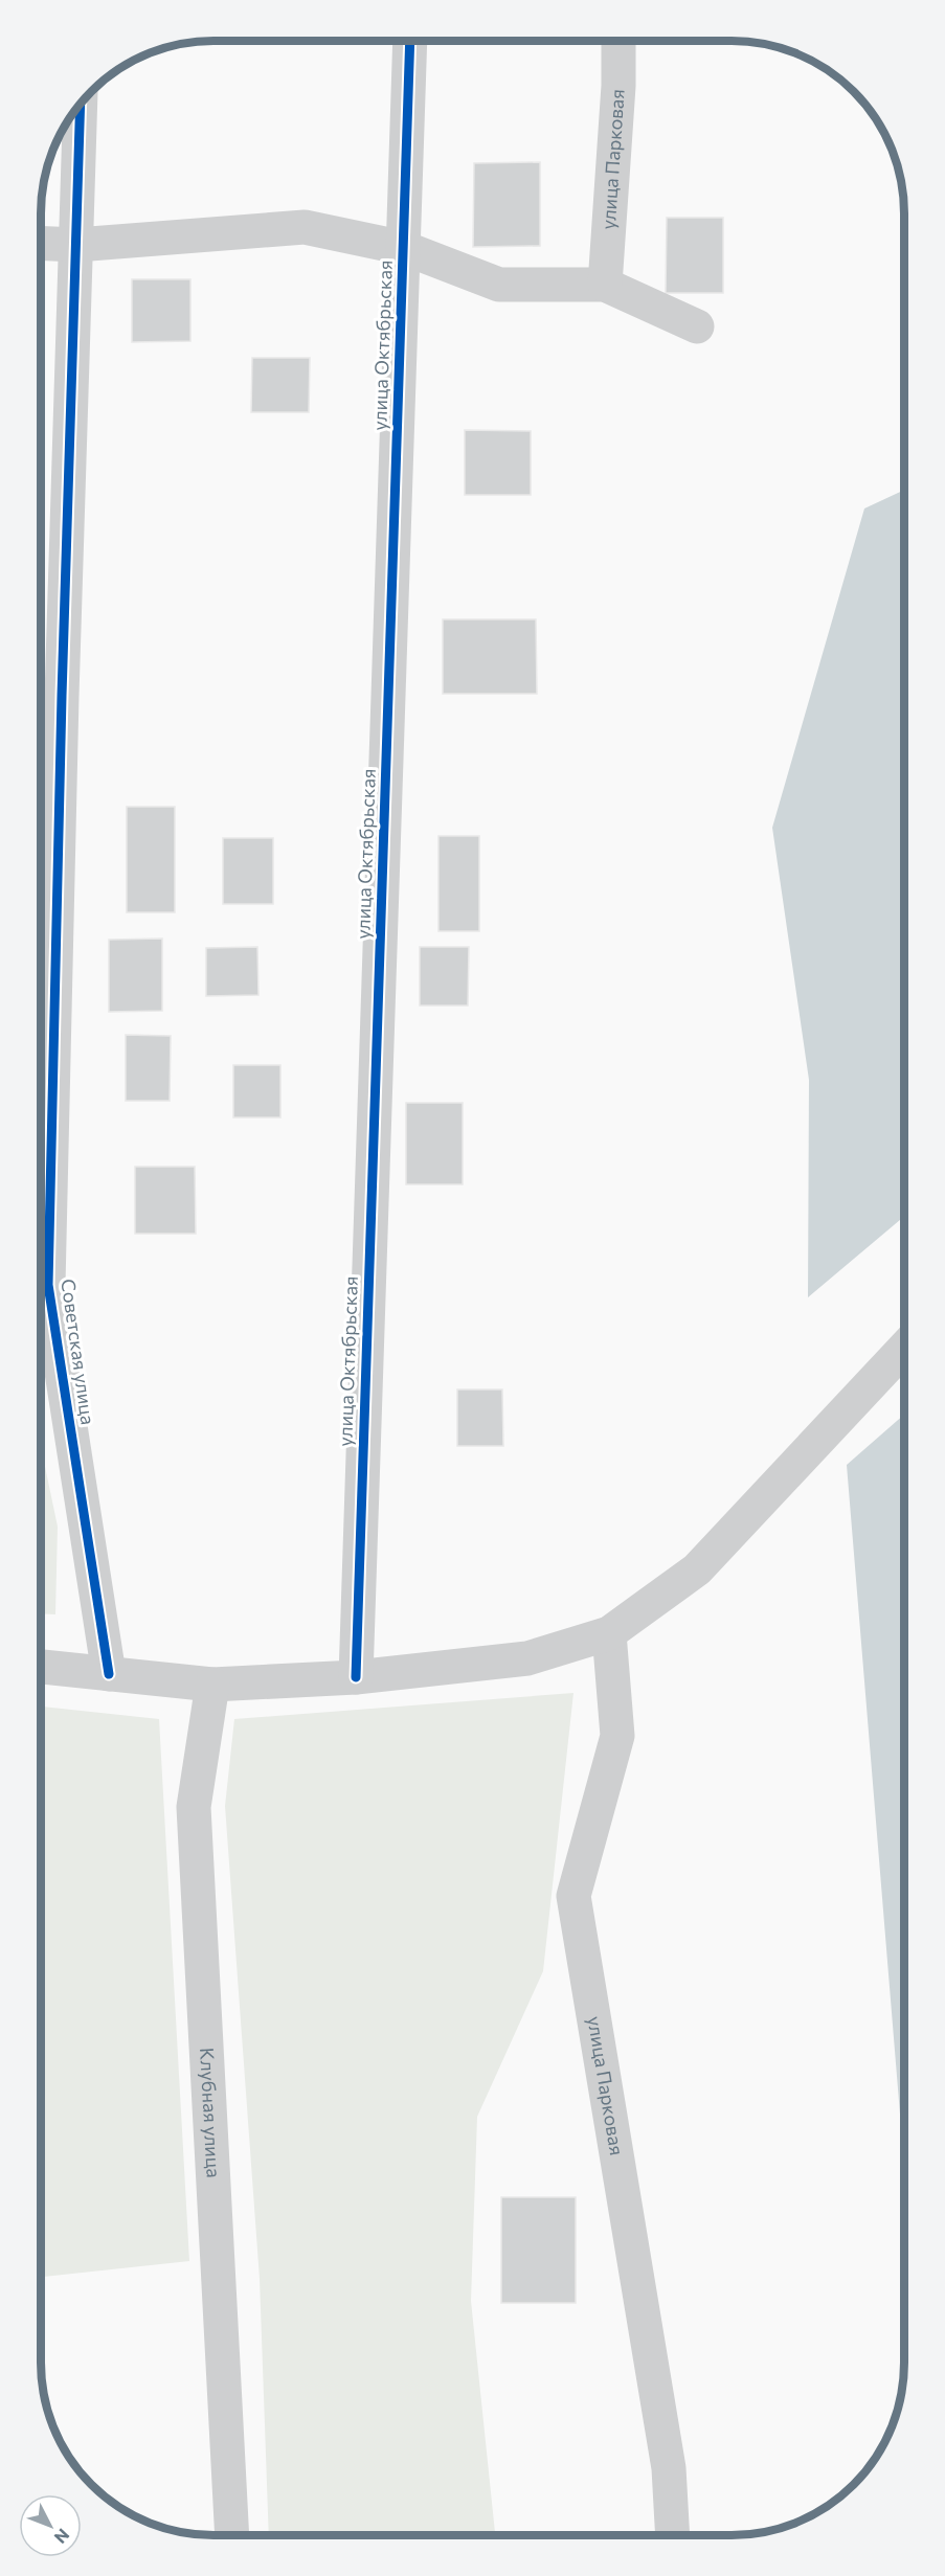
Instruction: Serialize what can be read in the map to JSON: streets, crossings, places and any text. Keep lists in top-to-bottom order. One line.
{"streets":{"street":["улица Парковая","улица Октябрьская","Советская улица","Клубная улица"]},"north":"bottom right"}
